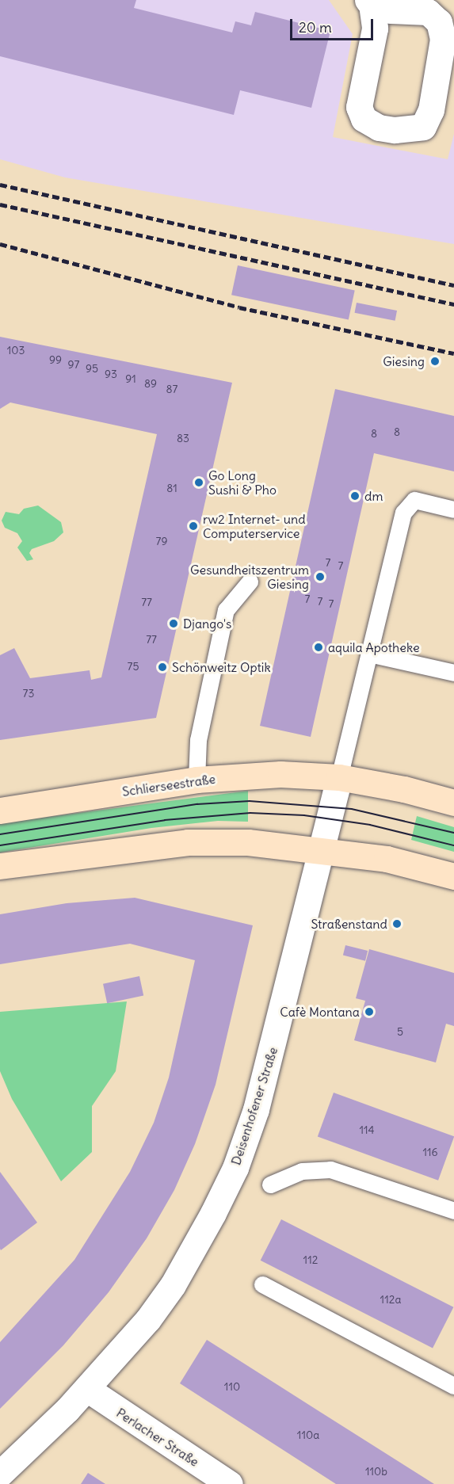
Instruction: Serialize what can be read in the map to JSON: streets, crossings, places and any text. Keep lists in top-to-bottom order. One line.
{"streets":{"main road":["Schlierseestraße"],"street":["Deisenhofener Straße","Perlacher Straße"]},"crossings":[["Schlierseestraße","Deisenhofener Straße"],["Deisenhofener Straße","Perlacher Straße"]],"places":["Giesing","Go Long Sushi & Pho","dm","rw2 Internet- und Computerservice","Gesundheitszentrum Giesing","Django's","aquila Apotheke","Schönweitz Optik","Straßenstand","Cafè Montana"],"house_numbers":["103","99","97","95","93","91","89","87","8","8","83","81","79","7","7","7","7","77","7","77","75","73","5","114","116","112","112a","110","110a","110b"],"scale_bar":"20 m"}
